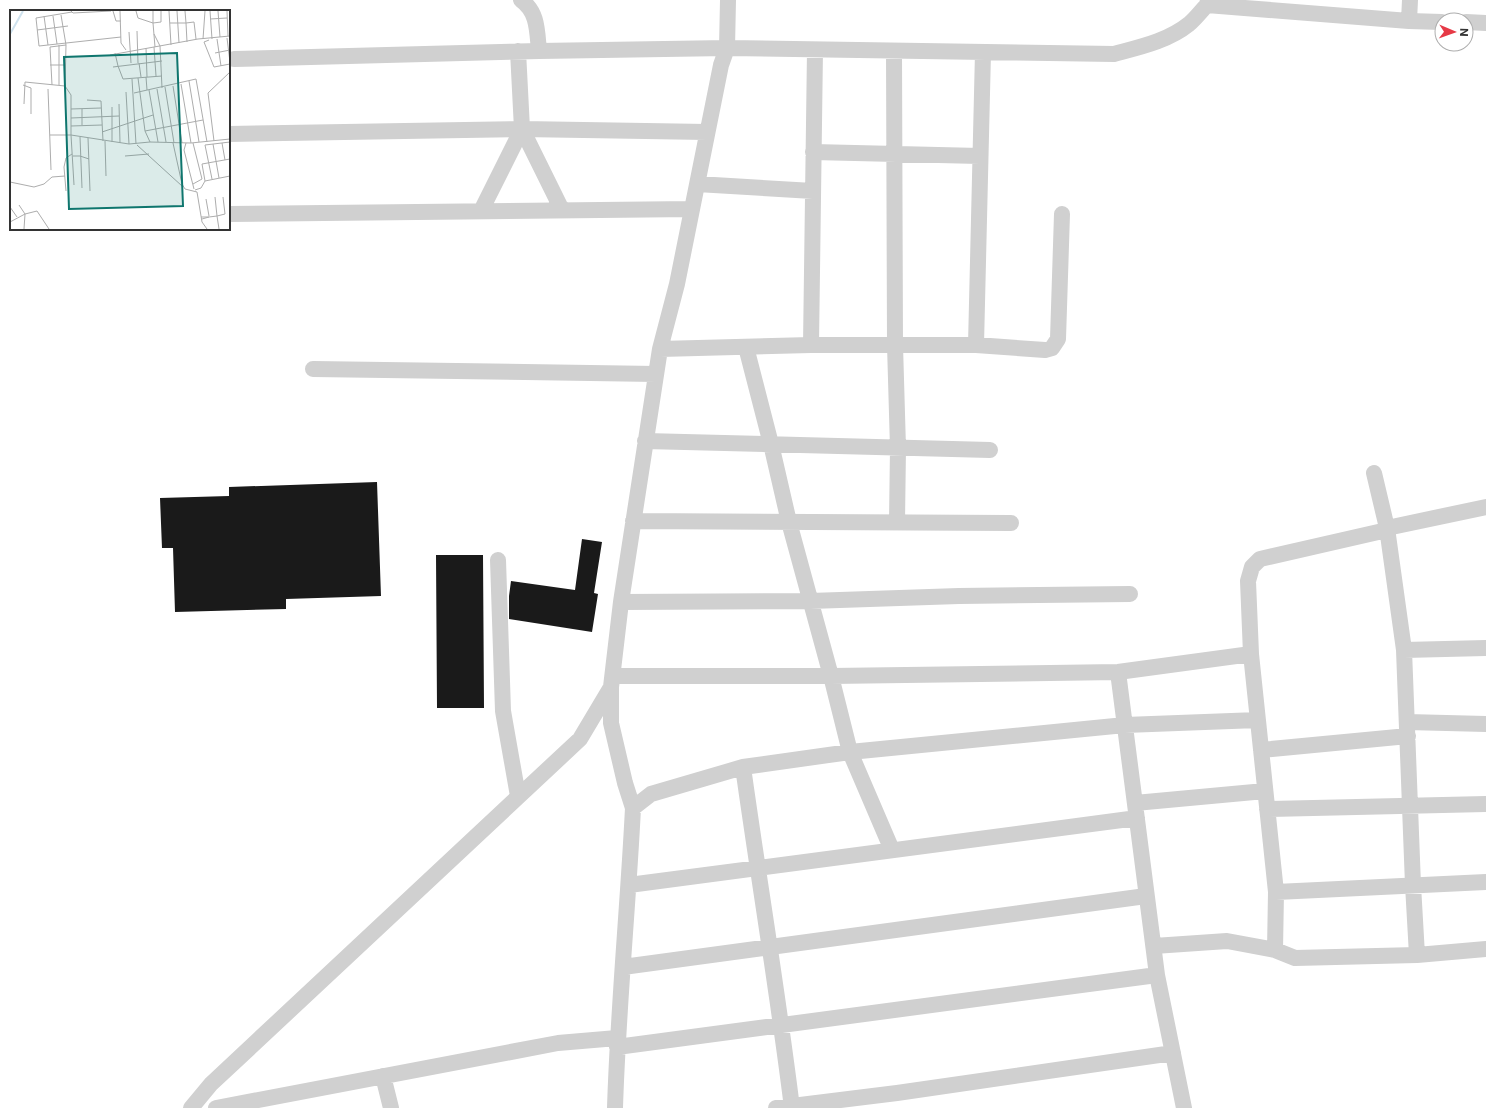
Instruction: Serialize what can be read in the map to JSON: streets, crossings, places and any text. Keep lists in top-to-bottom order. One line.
{"north":"right"}
